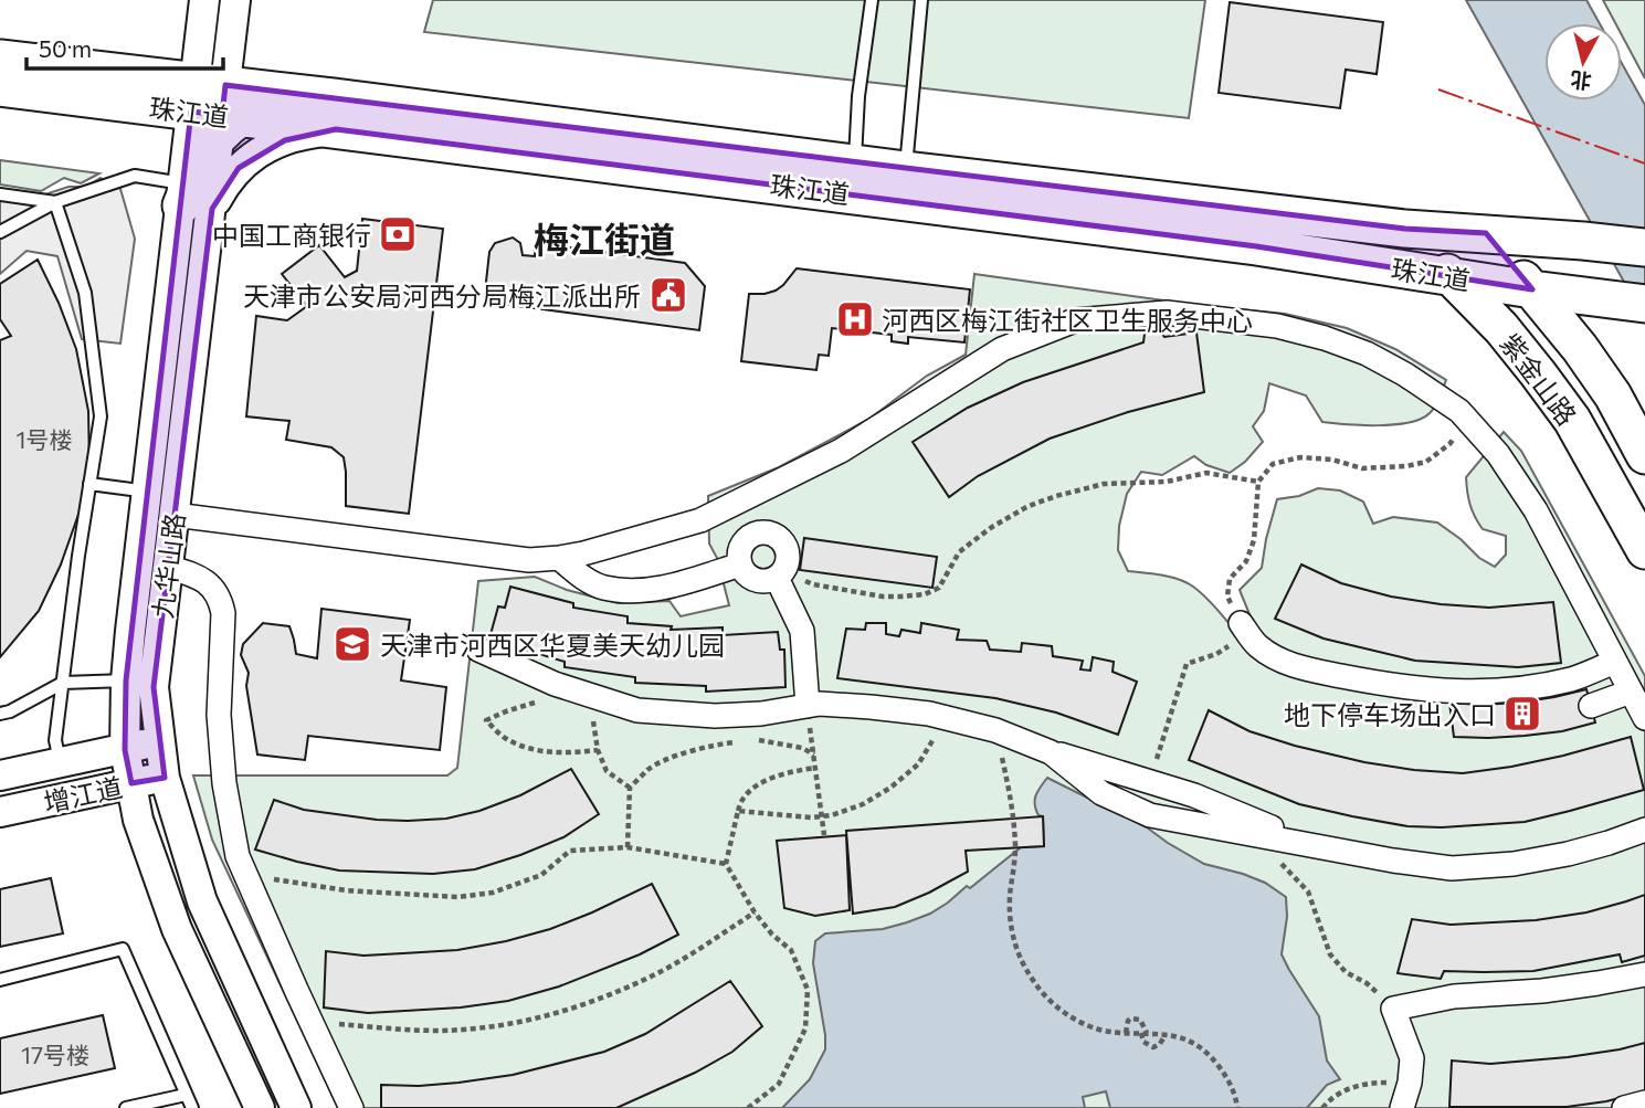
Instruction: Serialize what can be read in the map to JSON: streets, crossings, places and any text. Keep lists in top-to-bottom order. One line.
{"streets":{"main road":["珠江道","紫金山路"],"street":["九华山路","增江道"]},"crossings":[["珠江道","紫金山路"],["九华山路","增江道"]],"districts":["梅江街道"],"places":{"bank":["中国工商银行"],"public building":["天津市公安局河西分局梅江派出所"],"hospital":["河西区梅江街社区卫生服务中心"],"school or university":["天津市河西区华夏美天幼儿园"],"building":["地下停车场出入口"]},"house_numbers":["1号楼","17号楼"],"scale_bar":"50 m","north":"bottom"}
